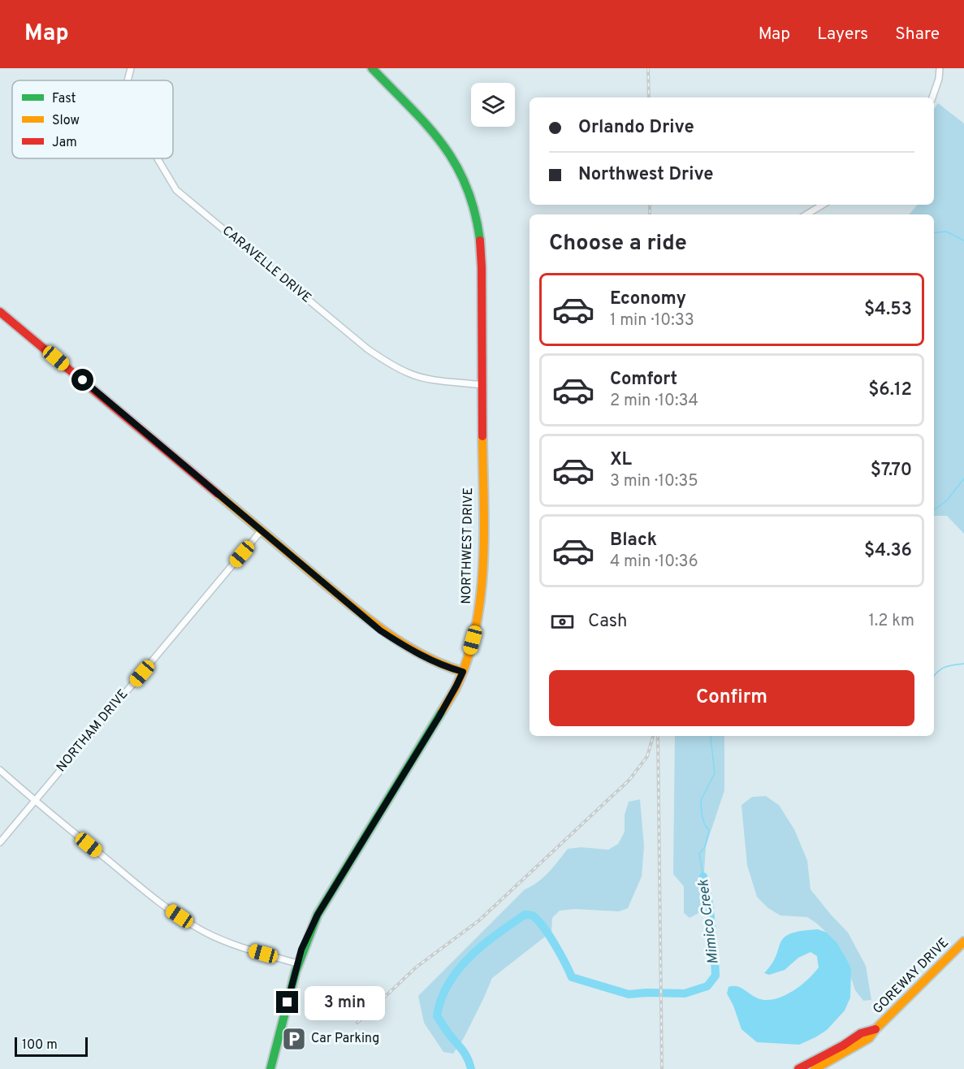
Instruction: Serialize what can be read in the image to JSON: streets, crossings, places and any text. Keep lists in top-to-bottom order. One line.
{"streets":{"street":["CARAVELLE DRIVE","NORTHWEST DRIVE","NORTHAM DRIVE","GOREWAY DRIVE"]},"crossings":[["CARAVELLE DRIVE","NORTHWEST DRIVE"]],"water":["Mimico Creek"],"places":{"parking":["Car Parking"]},"legend":["Fast","Slow","Jam"],"scale_bar":"100 m","page":{"header":"Map","nav":["Map","Layers","Share"],"banner":["Orlando Drive","Northwest Drive"],"heading":"Choose a ride","list":[{"name":"Economy","note":"1 min · 10:33","value":"$4.53"},{"name":"Comfort","note":"2 min · 10:34","value":"$6.12"},{"name":"XL","note":"3 min · 10:35","value":"$7.70"},{"name":"Black","note":"4 min · 10:36","value":"$4.36"}],"pay":["Cash","1.2 km"],"buttons":"Confirm","bubble":"3 min","scale":"100 m"}}
